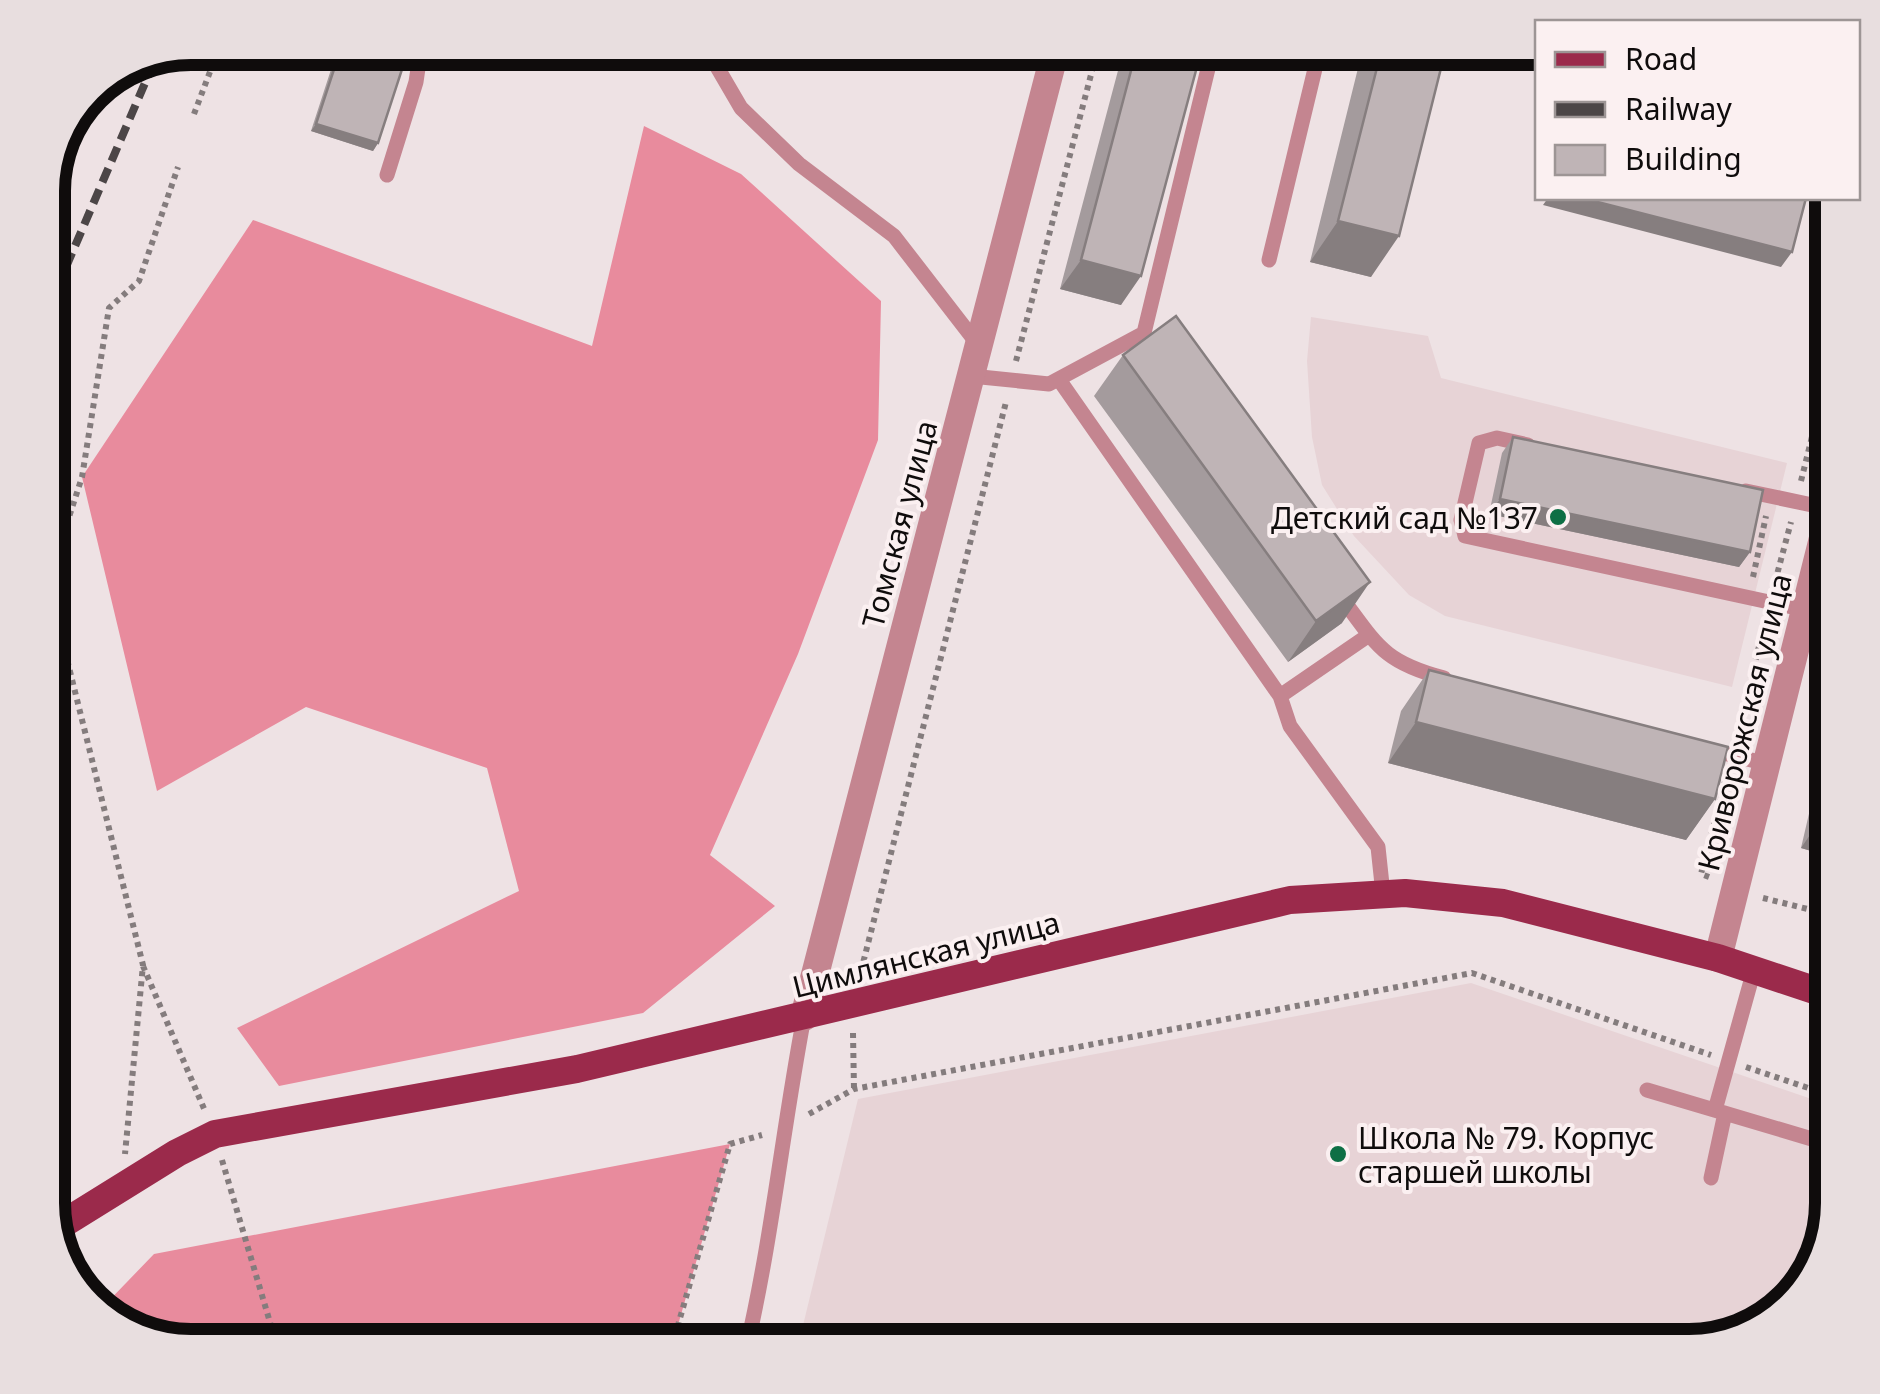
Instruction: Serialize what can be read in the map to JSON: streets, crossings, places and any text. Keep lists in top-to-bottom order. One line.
{"streets":{"main road":["Цимлянская улица"],"street":["Томская улица","Криворожская улица"]},"crossings":[["Томская улица","Цимлянская улица"],["Криворожская улица","Цимлянская улица"]],"places":["Детский сад №137","Школа № 79. Корпус старшей школы"],"legend":["Road","Railway","Building"]}
